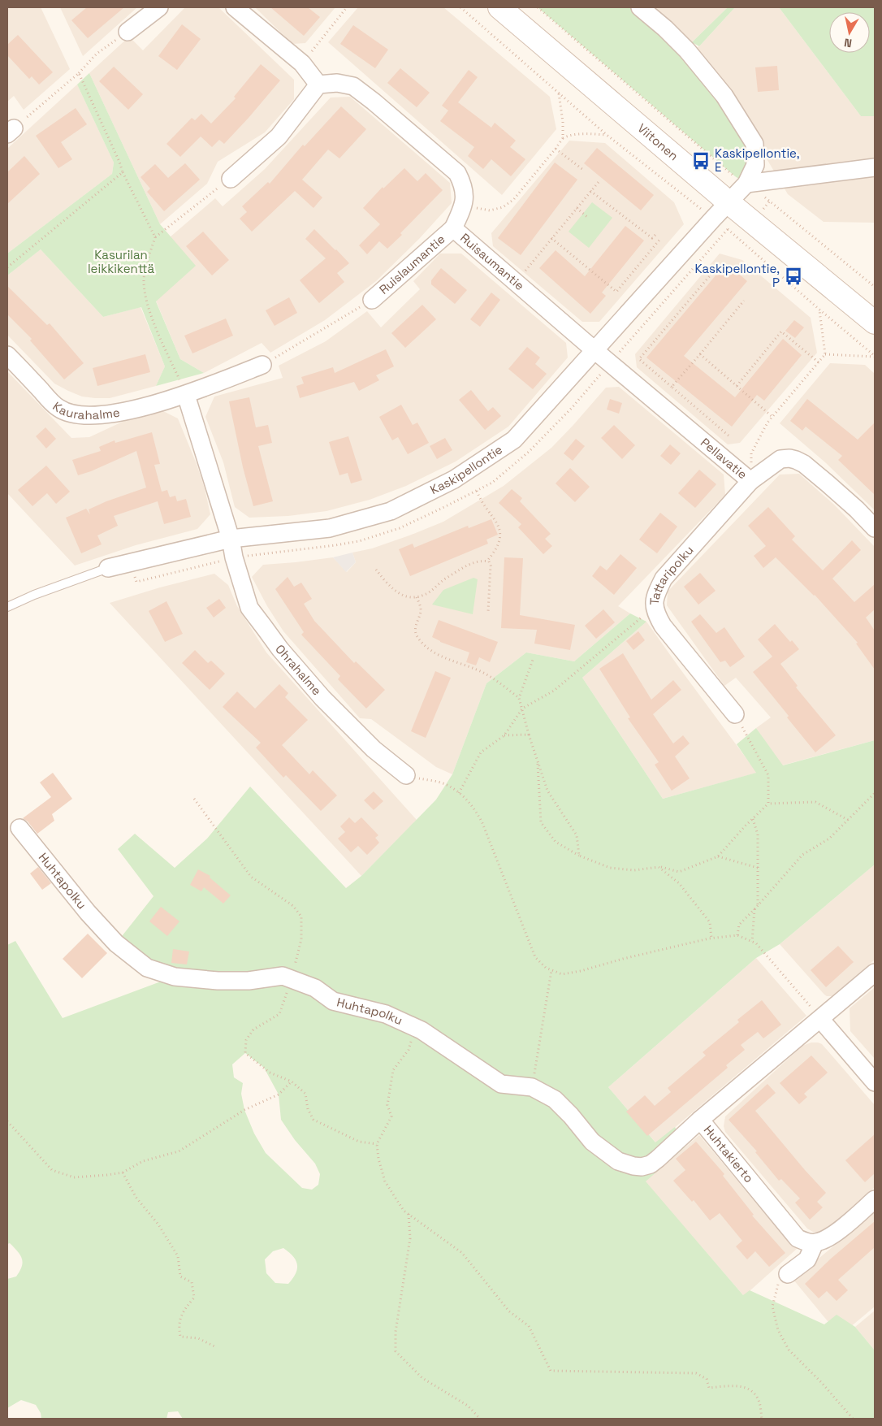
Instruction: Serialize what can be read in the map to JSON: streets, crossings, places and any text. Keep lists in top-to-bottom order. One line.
{"streets":{"main road":["Viitonen"],"street":["Ruisaumantie","Ruislaumantie","Kaurahalme","Pellavatie","Kaskipellontie","Tattaripolku","Ohrahalme","Huhtapolku","Huhtakierto"]},"crossings":[["Viitonen","Kaskipellontie"],["Ruisaumantie","Ruislaumantie"],["Ruisaumantie","Pellavatie"],["Ruisaumantie","Kaskipellontie"],["Pellavatie","Kaskipellontie"],["Pellavatie","Tattaripolku"],["Kaskipellontie","Ohrahalme"],["Huhtapolku","Huhtakierto"]],"parks":["Kasurilan leikkikenttä"],"places":{"bus stop":["Kaskipellontie, E","Kaskipellontie, P"]},"north":"bottom"}
